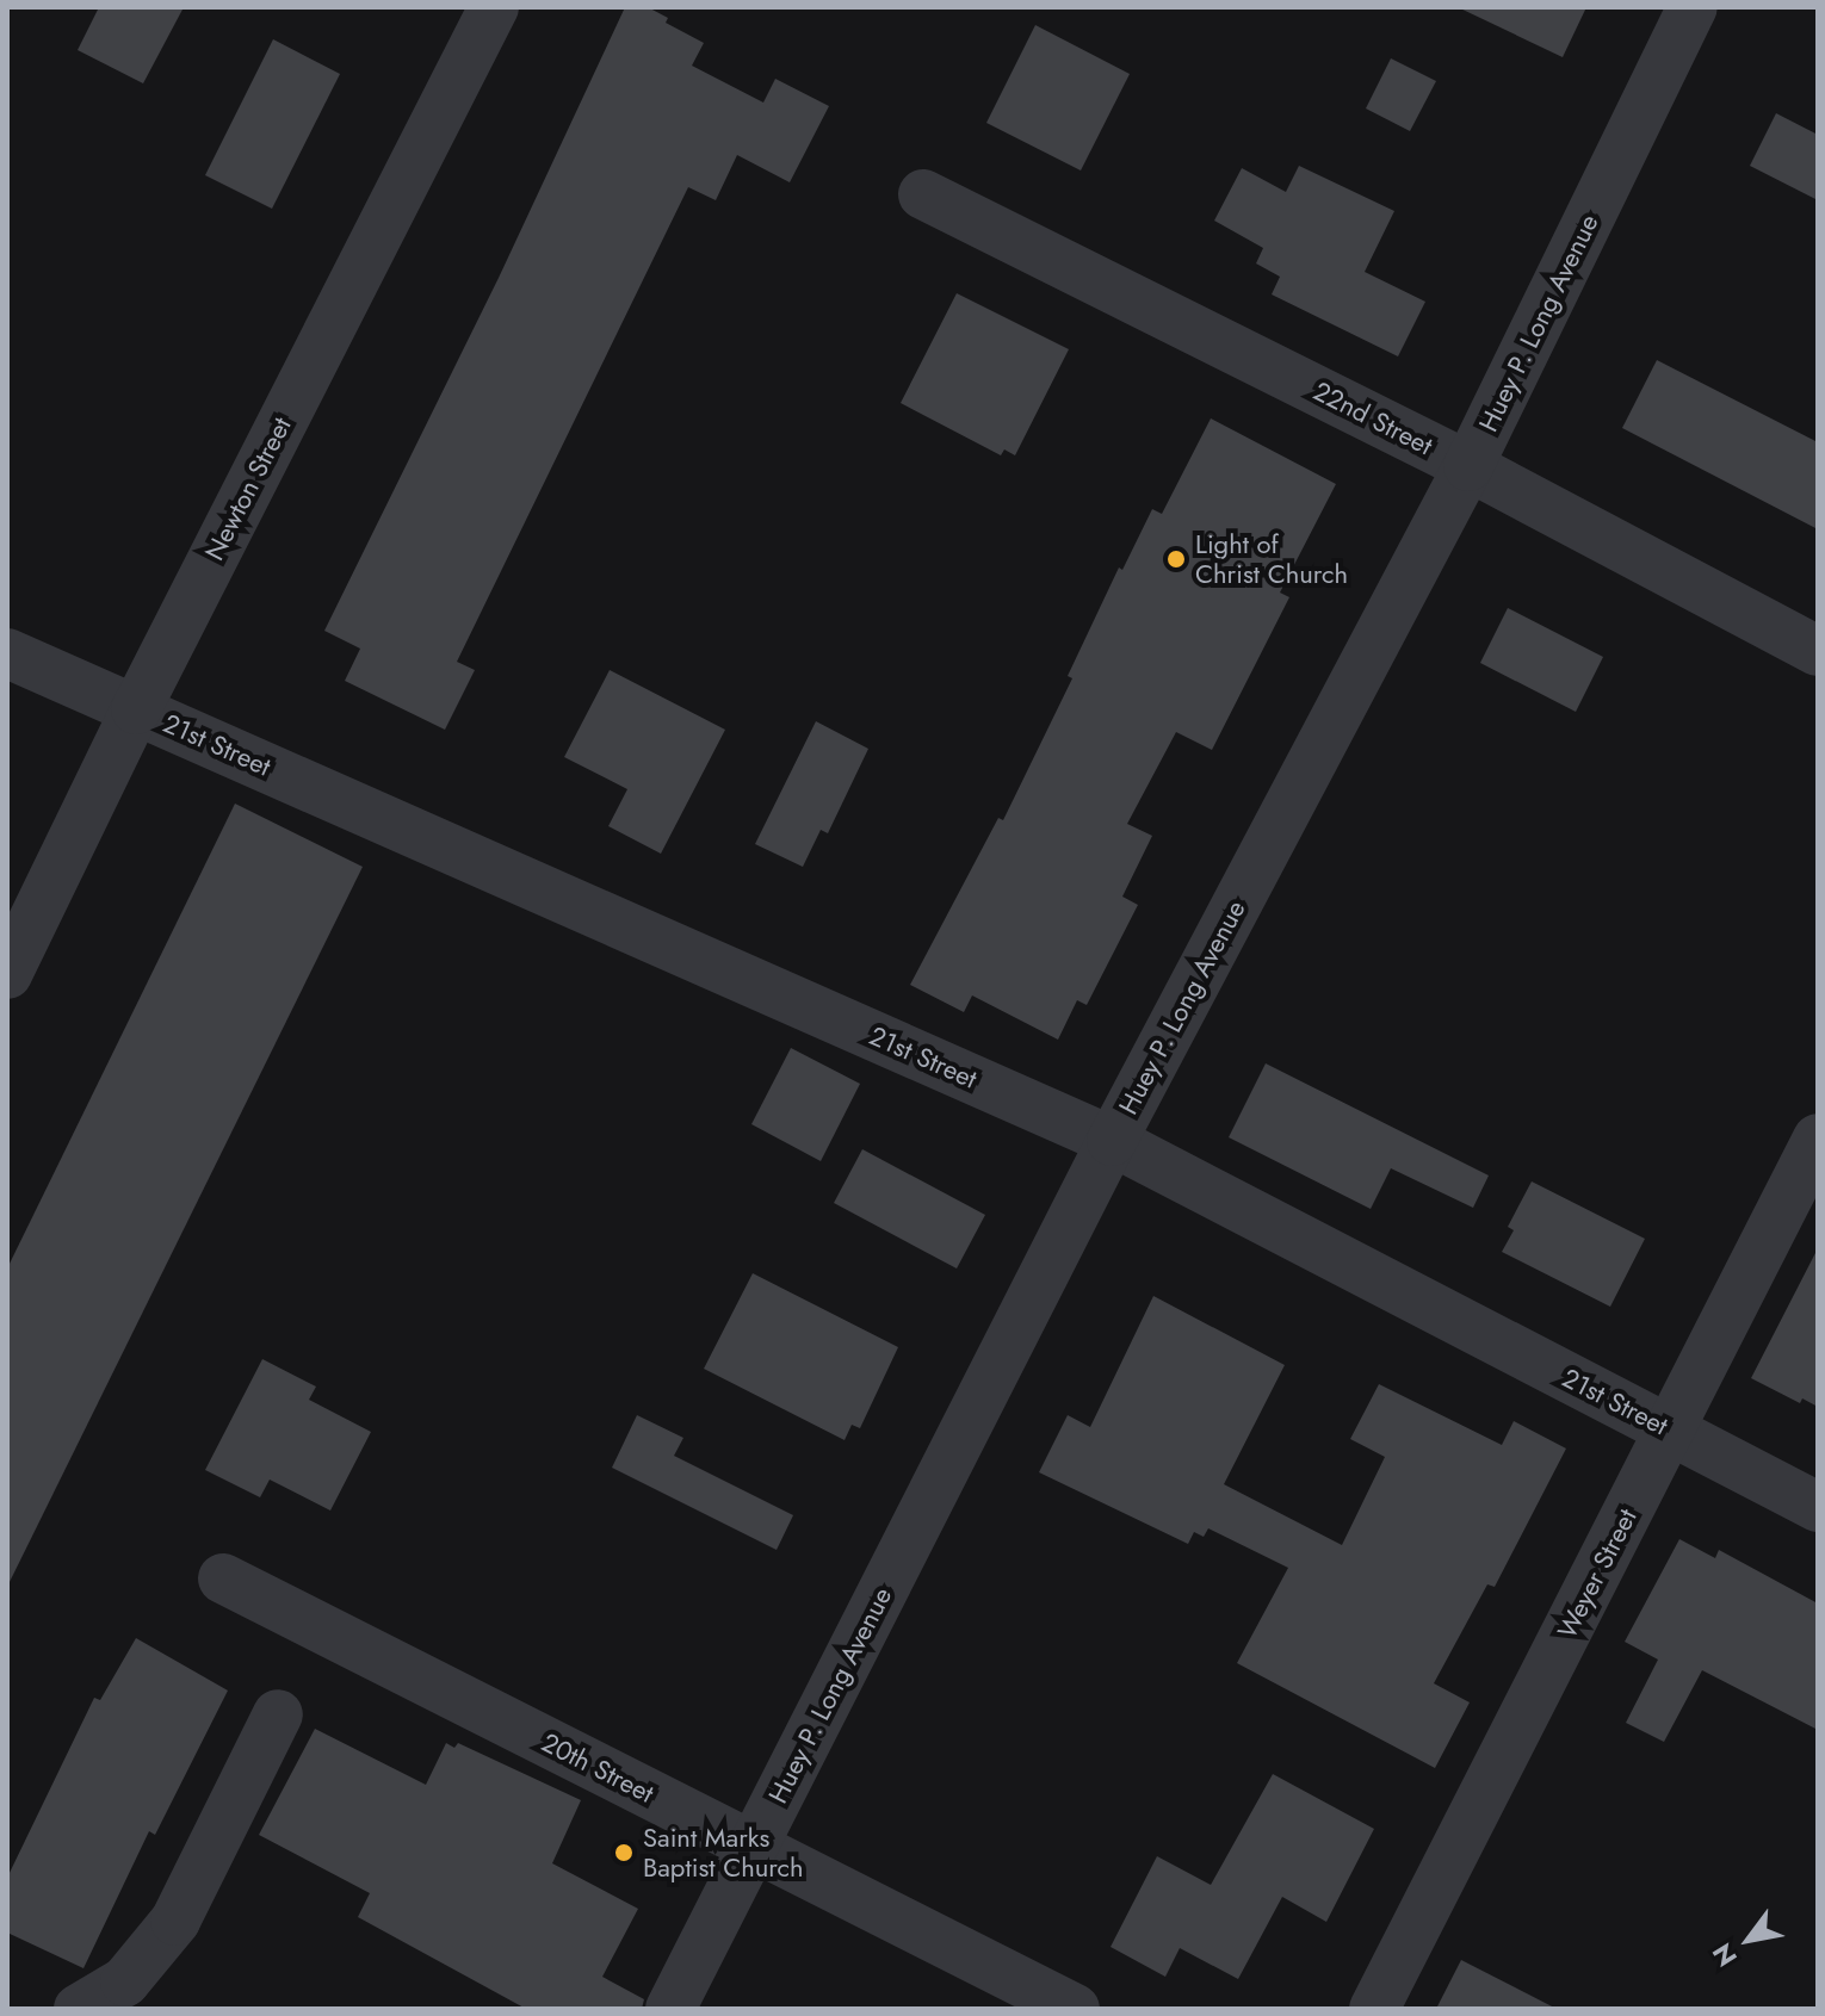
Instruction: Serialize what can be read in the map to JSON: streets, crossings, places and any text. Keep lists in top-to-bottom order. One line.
{"streets":{"street":["Huey P. Long Avenue","22nd Street","Newton Street","21st Street","Weyer Street","20th Street"]},"crossings":[["Huey P. Long Avenue","22nd Street"],["Huey P. Long Avenue","21st Street"],["Huey P. Long Avenue","20th Street"],["Newton Street","21st Street"],["21st Street","Weyer Street"]],"places":["Light of Christ Church","Saint Marks Baptist Church"],"north":"bottom left"}
